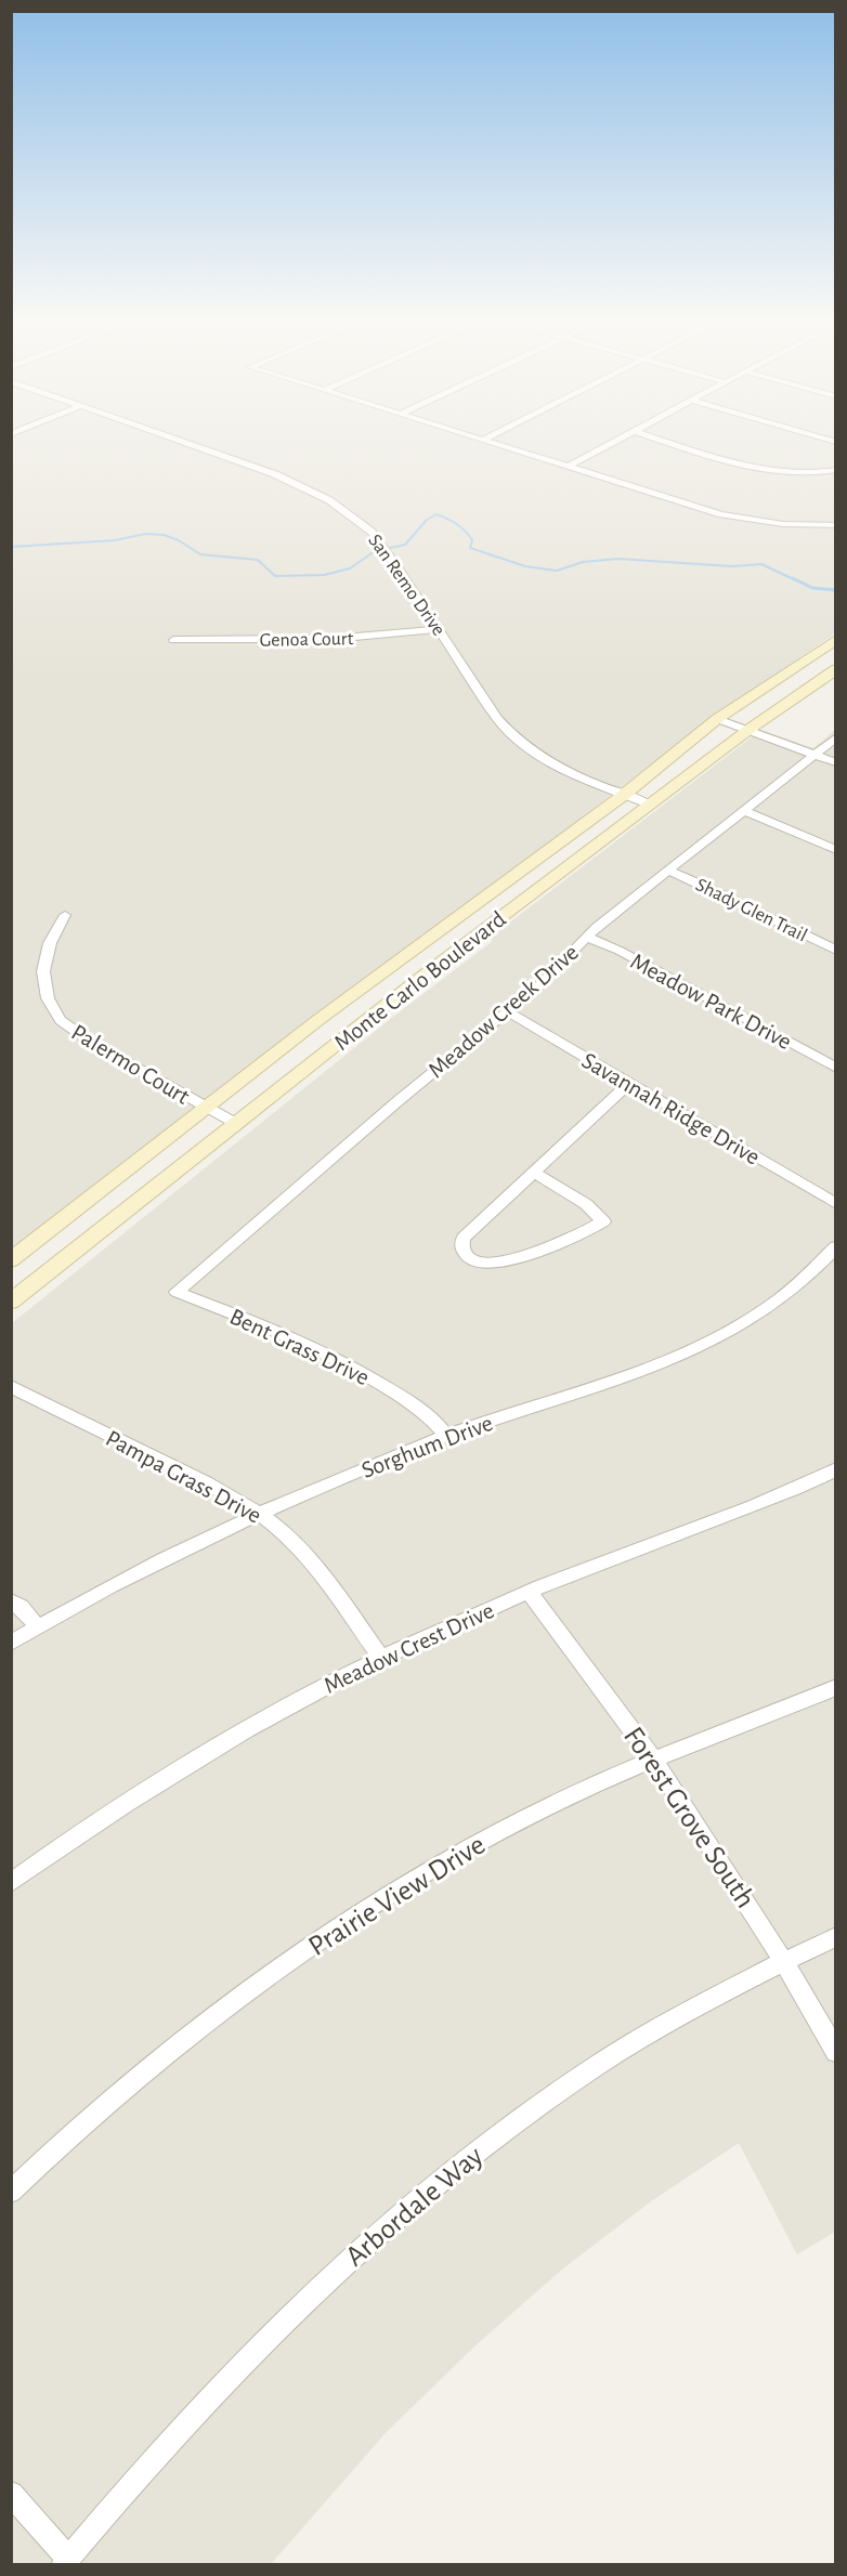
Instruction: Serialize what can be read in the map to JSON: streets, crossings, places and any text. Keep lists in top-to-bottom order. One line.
{"streets":{"main road":["Monte Carlo Boulevard"],"street":["San Remo Drive","Genoa Court","Shady Glen Trail","Meadow Park Drive","Meadow Creek Drive","Palermo Court","Savannah Ridge Drive","Bent Grass Drive","Sorghum Drive","Pampa Grass Drive","Meadow Crest Drive","Forest Grove South","Prairie View Drive","Arbordale Way"]},"crossings":[["San Remo Drive","Genoa Court"],["San Remo Drive","Monte Carlo Boulevard"],["Shady Glen Trail","Meadow Creek Drive"],["Monte Carlo Boulevard","Palermo Court"],["Meadow Park Drive","Meadow Creek Drive"],["Meadow Creek Drive","Savannah Ridge Drive"],["Meadow Creek Drive","Bent Grass Drive"],["Bent Grass Drive","Sorghum Drive"],["Sorghum Drive","Pampa Grass Drive"],["Pampa Grass Drive","Meadow Crest Drive"],["Meadow Crest Drive","Forest Grove South"],["Forest Grove South","Prairie View Drive"],["Forest Grove South","Arbordale Way"]]}
